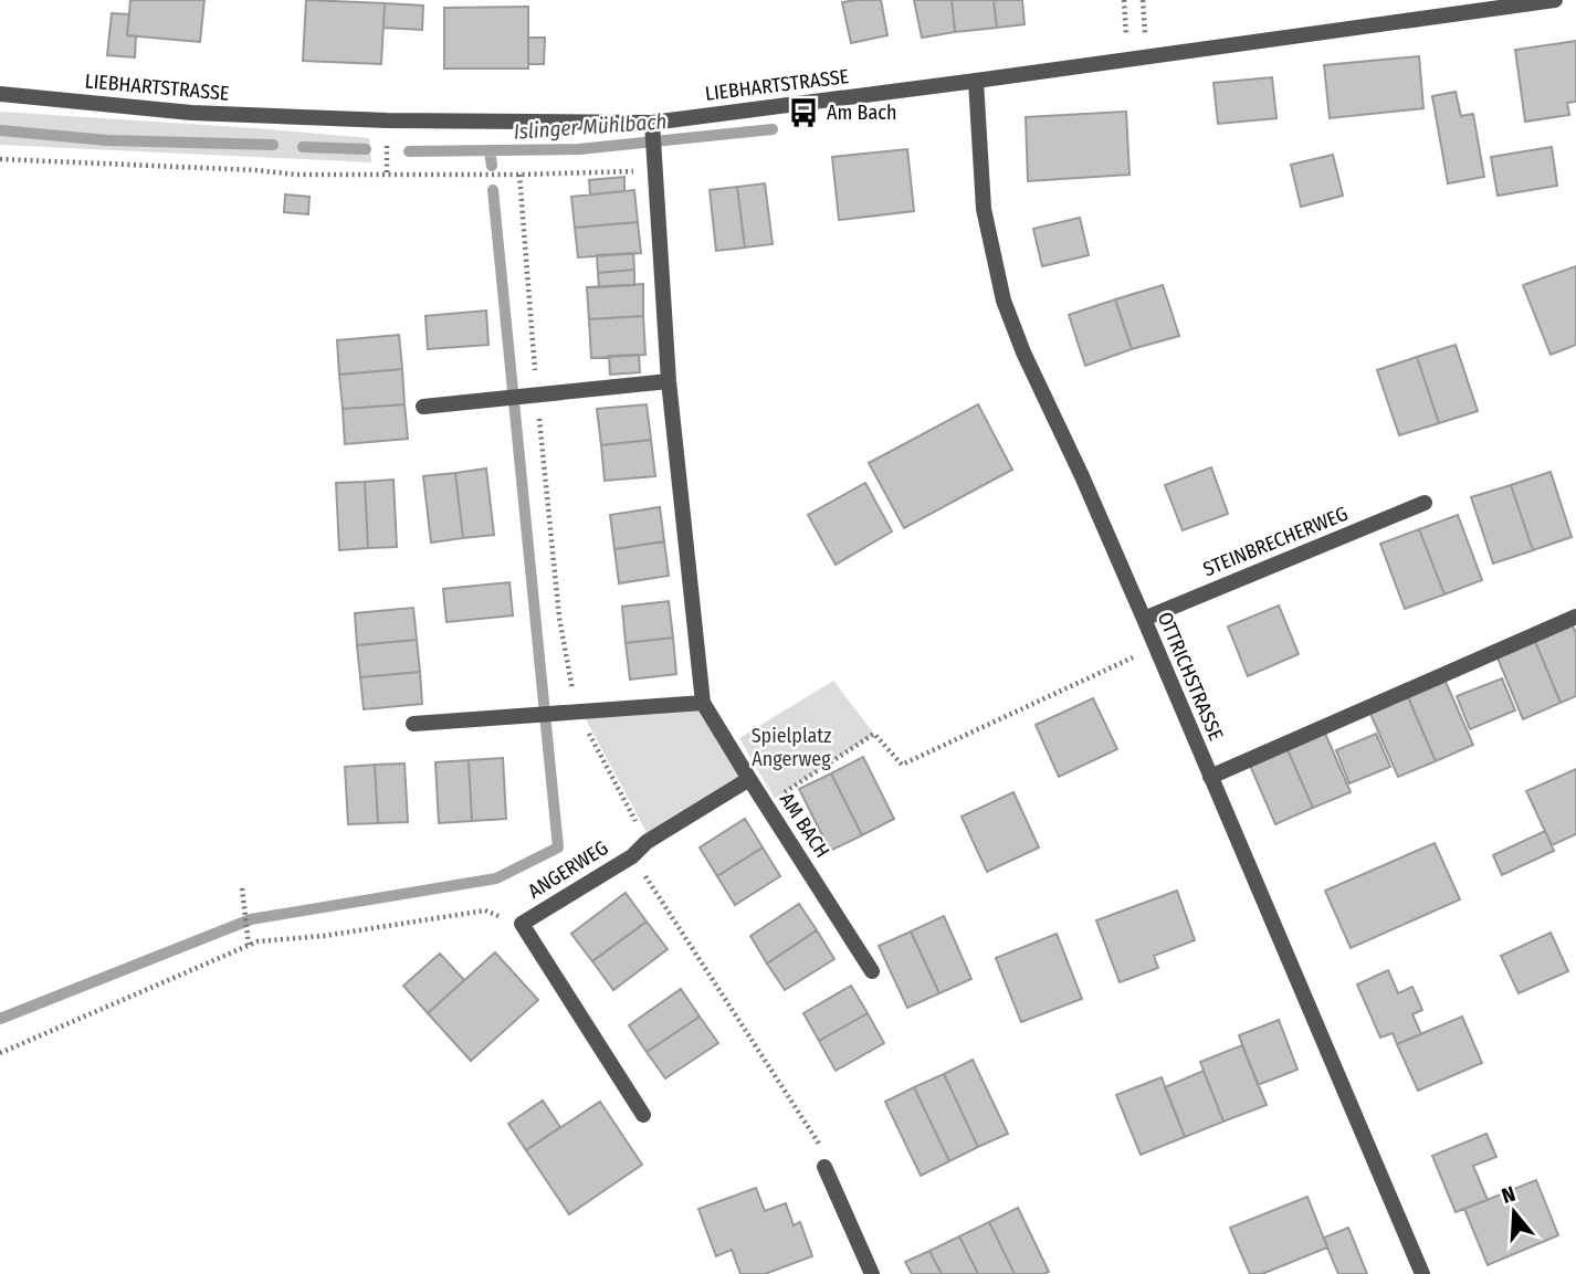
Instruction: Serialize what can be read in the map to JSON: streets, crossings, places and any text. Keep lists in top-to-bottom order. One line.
{"streets":{"street":["LIEBHARTSTRASSE","STEINBRECHERWEG","OTTRICHSTRASSE","AM BACH","ANGERWEG"]},"crossings":[["LIEBHARTSTRASSE","OTTRICHSTRASSE"],["LIEBHARTSTRASSE","AM BACH"],["STEINBRECHERWEG","OTTRICHSTRASSE"],["AM BACH","ANGERWEG"]],"water":["Islinger Mühlbach"],"parks":["Spielplatz Angerweg"],"places":{"bus stop":["Am Bach"]},"north":"top"}
